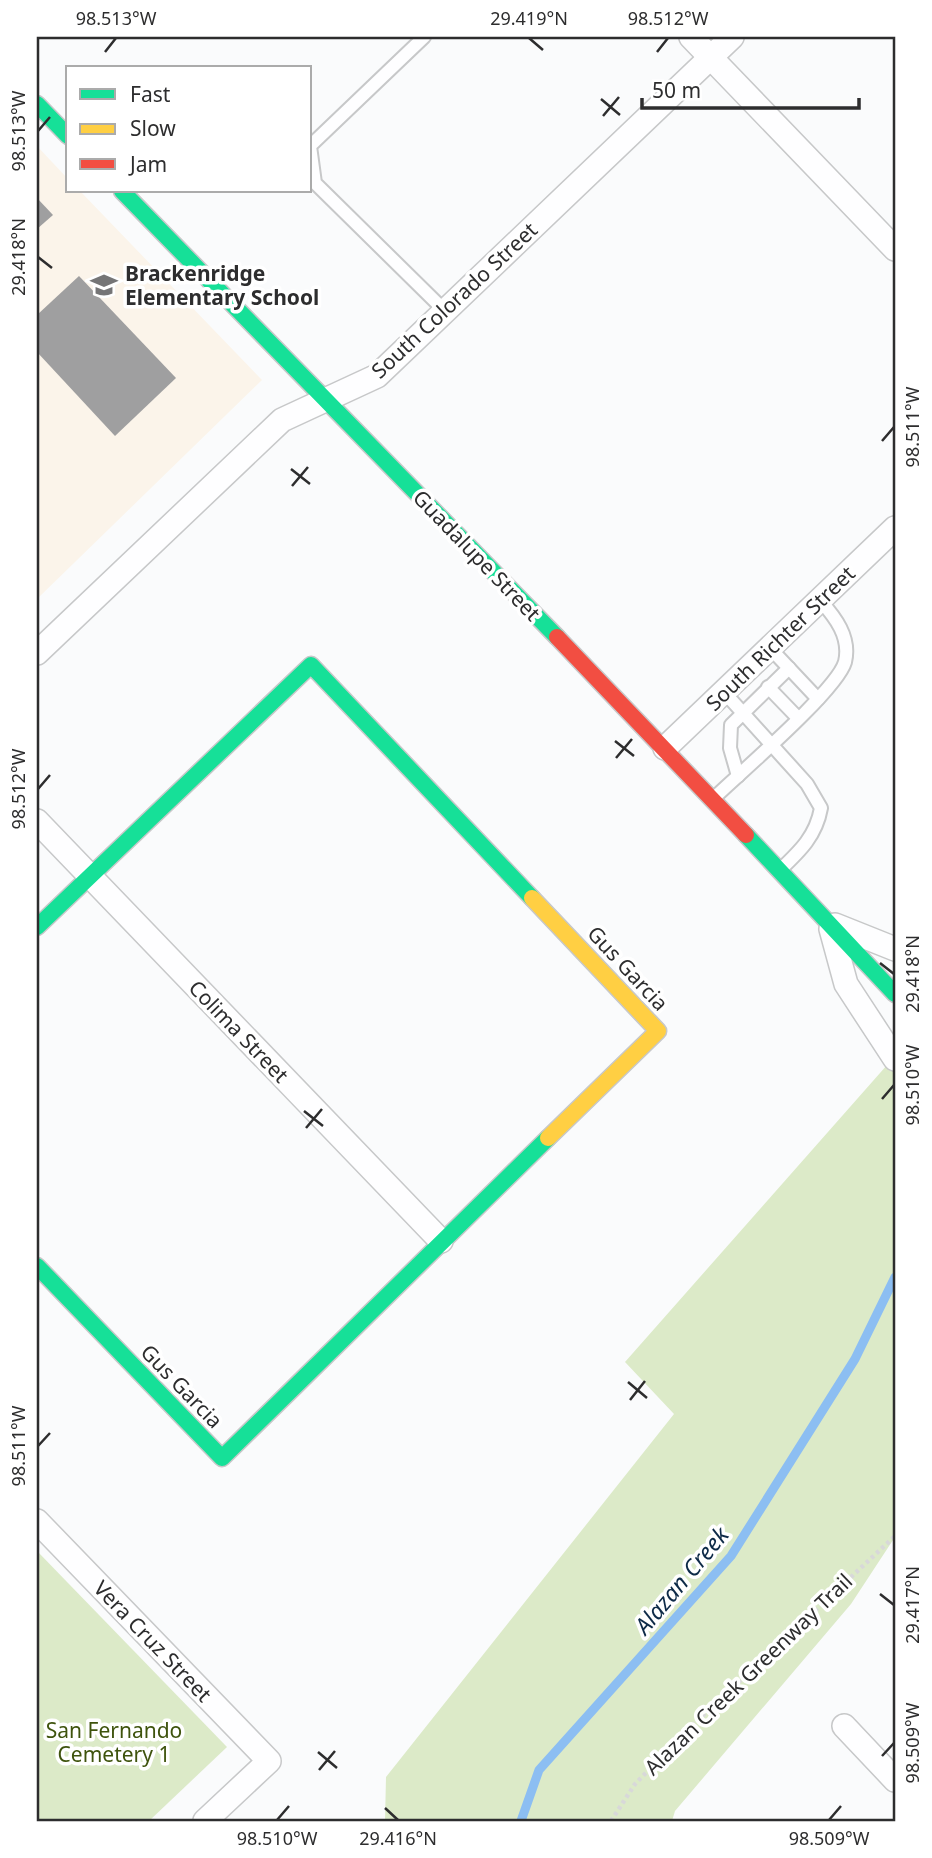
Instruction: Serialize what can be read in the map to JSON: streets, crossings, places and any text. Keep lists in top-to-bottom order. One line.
{"streets":{"street":["South Colorado Street","Guadalupe Street","South Richter Street","Gus Garcia","Colima Street","Vera Cruz Street"],"path":["Alazan Creek Greenway Trail"]},"crossings":[["South Colorado Street","Guadalupe Street"],["Guadalupe Street","South Richter Street"],["Gus Garcia","Colima Street"]],"water":["Alazan Creek"],"parks":["San Fernando Cemetery 1"],"places":{"school or university":["Brackenridge Elementary School"]},"legend":["Fast","Slow","Jam"],"scale_bar":"50 m","coordinates":["98.513°W","29.419°N","98.512°W","29.418°N","98.511°W","98.510°W","29.417°N","98.509°W","29.416°N"]}
